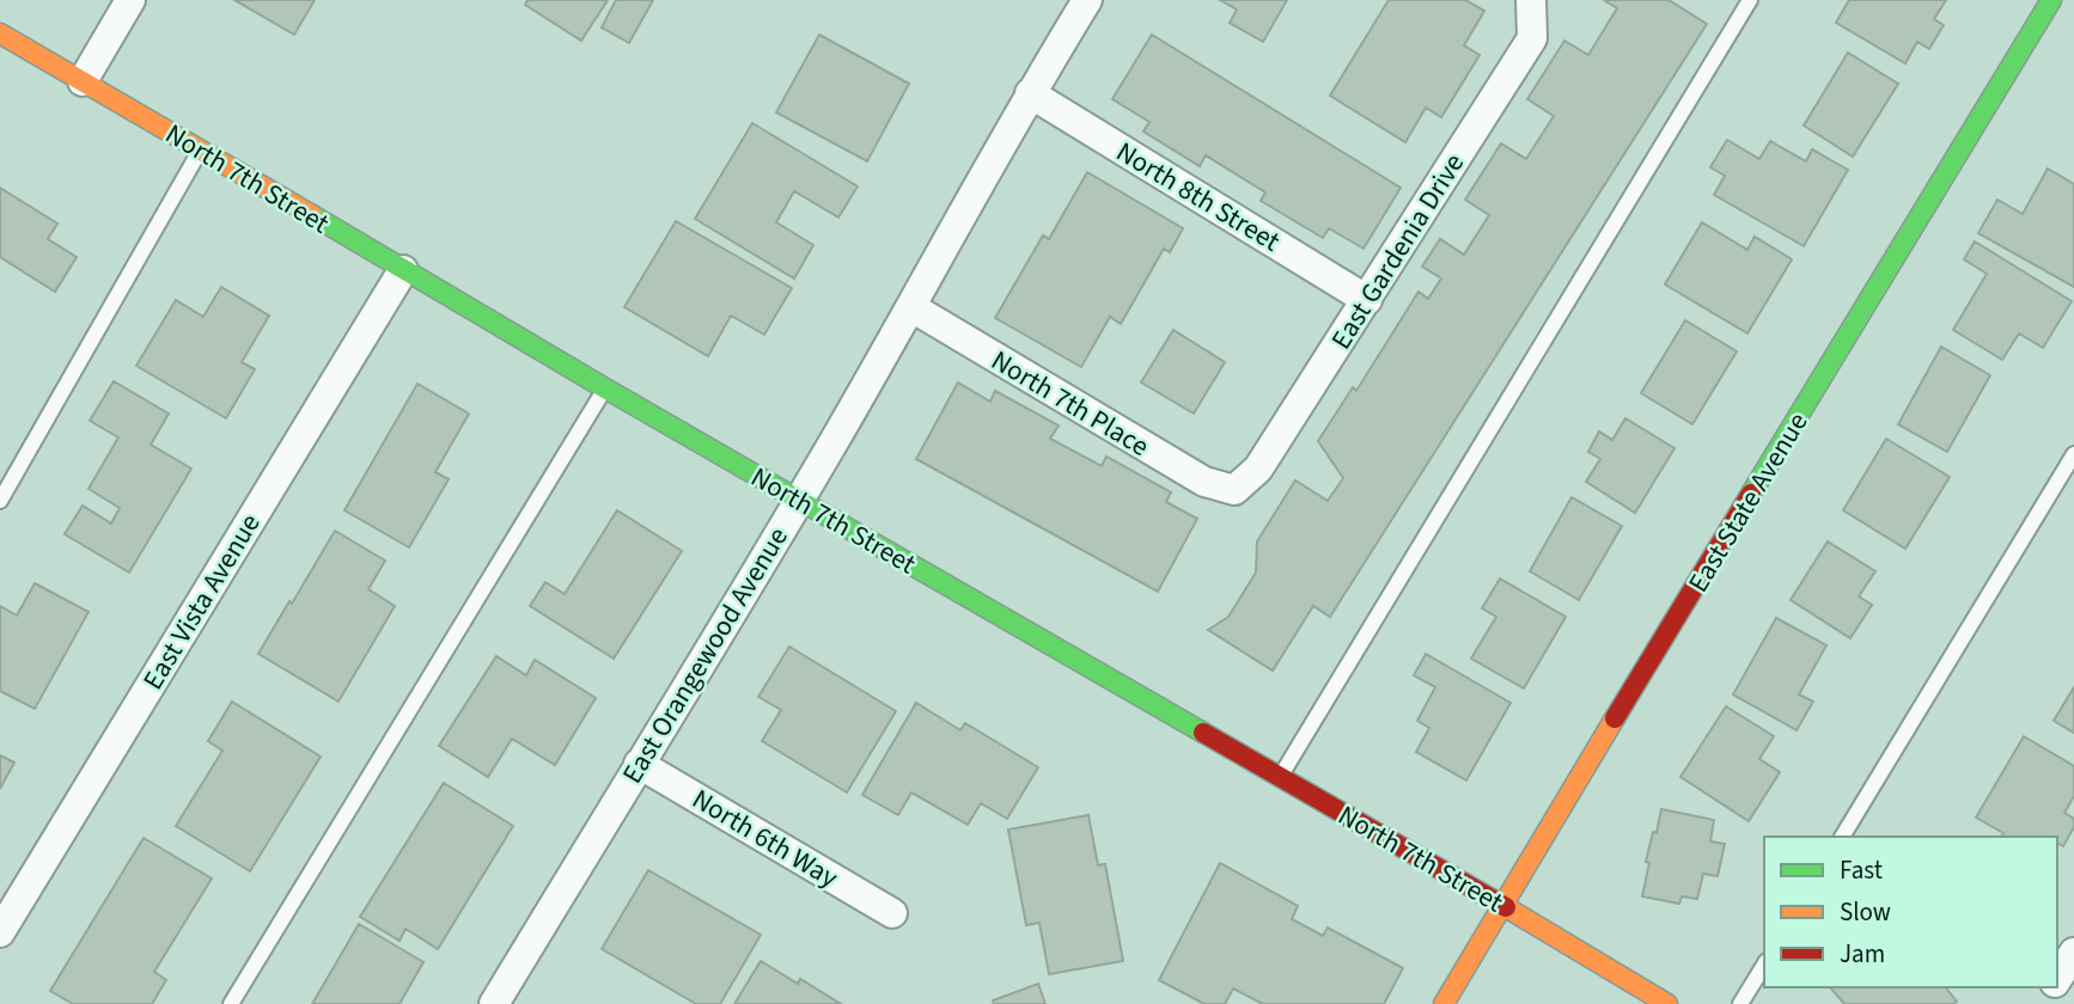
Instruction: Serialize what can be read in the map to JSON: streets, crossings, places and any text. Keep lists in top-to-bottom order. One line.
{"streets":{"main road":["North 7th Street","East State Avenue"],"street":["North 8th Street","East Gardenia Drive","North 7th Place","East Vista Avenue","East Orangewood Avenue","North 6th Way"]},"crossings":[["North 7th Street","East State Avenue"],["North 7th Street","East Vista Avenue"],["North 7th Street","East Orangewood Avenue"],["North 8th Street","East Gardenia Drive"],["North 8th Street","East Orangewood Avenue"],["East Gardenia Drive","North 7th Place"],["North 7th Place","East Orangewood Avenue"],["East Orangewood Avenue","North 6th Way"]],"legend":["Fast","Slow","Jam"]}
